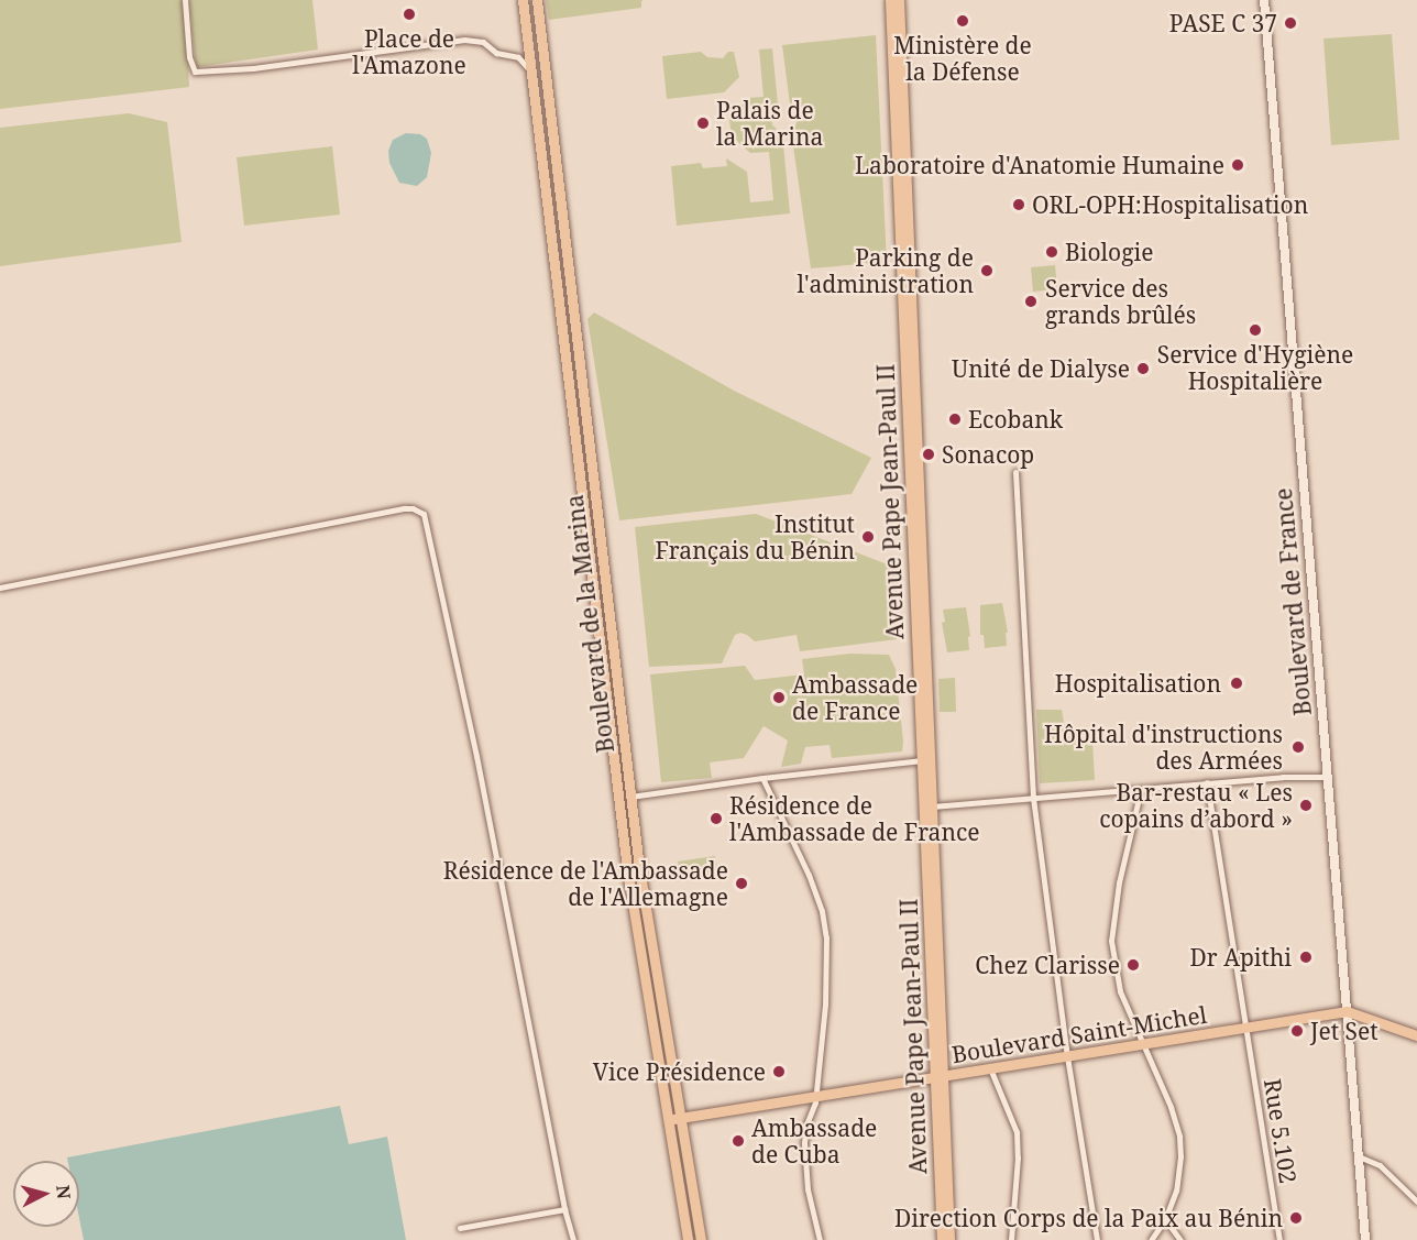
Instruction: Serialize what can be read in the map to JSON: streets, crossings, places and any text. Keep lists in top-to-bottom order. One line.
{"streets":{"main road":["Avenue Pape Jean-Paul II","Boulevard de la Marina","Boulevard Saint-Michel"],"street":["Boulevard de France","Rue 5.102"]},"crossings":[["Avenue Pape Jean-Paul II","Boulevard Saint-Michel"],["Boulevard de France","Boulevard Saint-Michel"],["Boulevard de la Marina","Boulevard Saint-Michel"],["Boulevard Saint-Michel","Rue 5.102"]],"places":["Place de l'Amazone","Ministère de la Défense","PASE C 37","Palais de la Marina","Laboratoire d'Anatomie Humaine","ORL-OPH:Hospitalisation","Biologie","Parking de l'administration","Service des grands brûlés","Service d'Hygiène Hospitalière","Unité de Dialyse","Ecobank","Sonacop","Institut Français du Bénin","Hospitalisation","Ambassade de France","Hôpital d'instructions des Armées","Bar-restau « Les copains d’abord »","Résidence de l'Ambassade de France","Résidence de l'Ambassade de l'Allemagne","Dr Apithi","Chez Clarisse","Jet Set","Vice Présidence","Ambassade de Cuba","Direction Corps de la Paix au Bénin"],"north":"right"}
